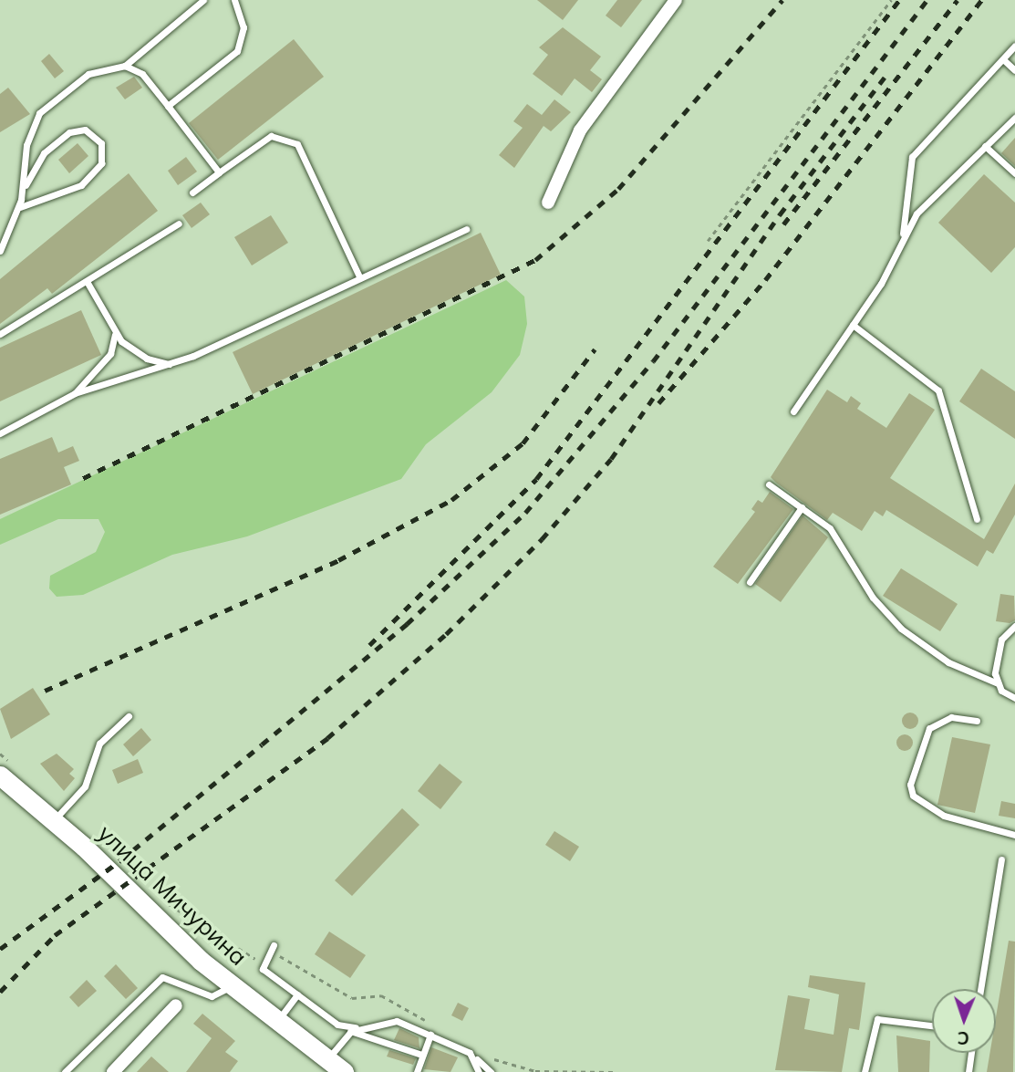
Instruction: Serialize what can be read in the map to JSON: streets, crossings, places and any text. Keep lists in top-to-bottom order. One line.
{"streets":{"main road":["улица Мичурина"]},"north":"bottom"}
